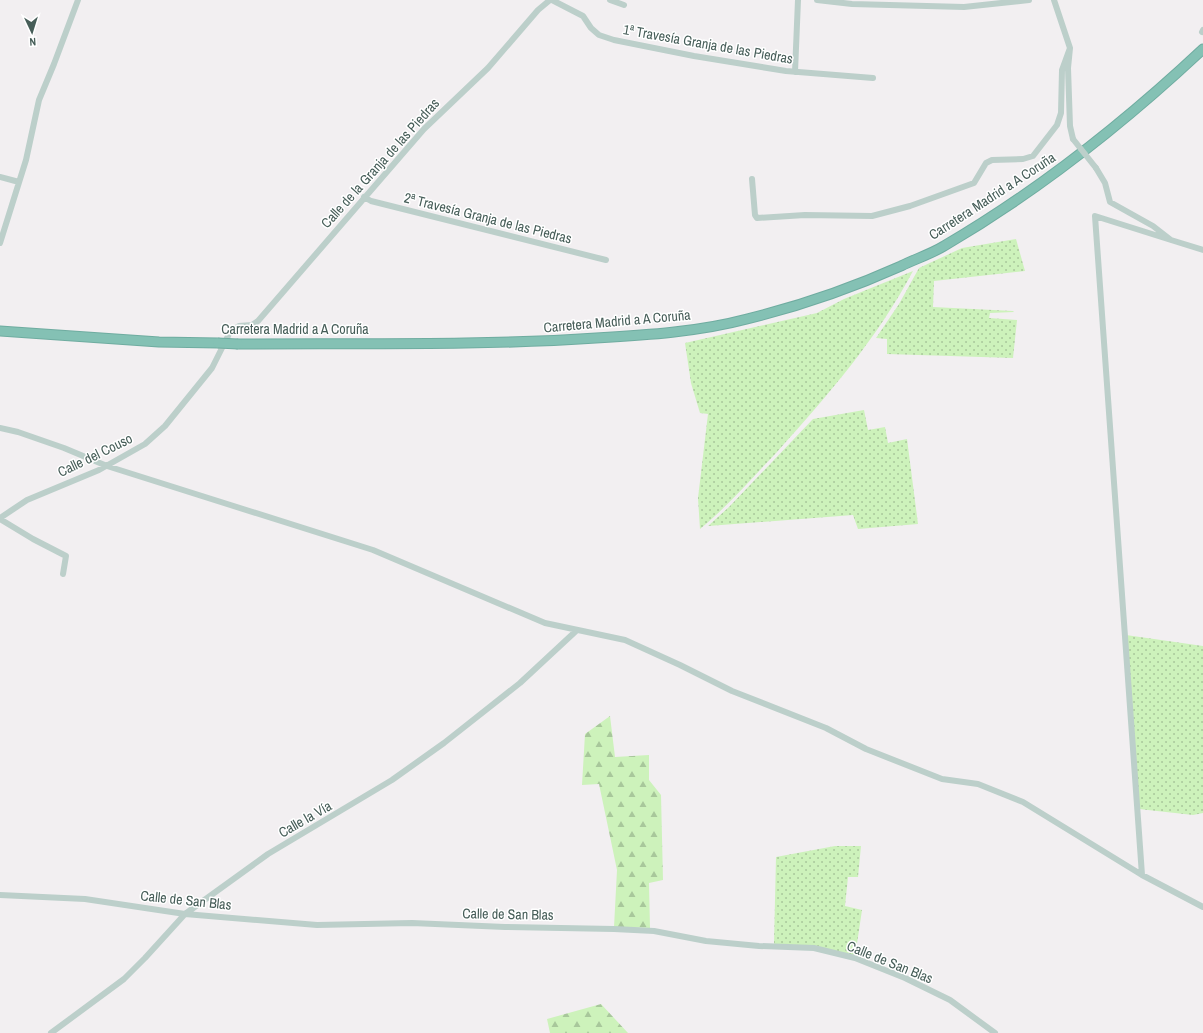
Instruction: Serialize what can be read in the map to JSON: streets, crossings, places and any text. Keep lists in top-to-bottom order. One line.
{"streets":{"highway":["Carretera Madrid a A Coruña"],"street":["1ª Travesía Granja de las Piedras","Calle de la Granja de las Piedras","2ª Travesía Granja de las Piedras","Calle del Couso","Calle la Vía","Calle de San Blas"]},"crossings":[["1ª Travesía Granja de las Piedras","Calle de la Granja de las Piedras"],["Calle de la Granja de las Piedras","2ª Travesía Granja de las Piedras"],["Calle de la Granja de las Piedras","Calle del Couso"],["Calle la Vía","Calle de San Blas"]],"north":"bottom"}
